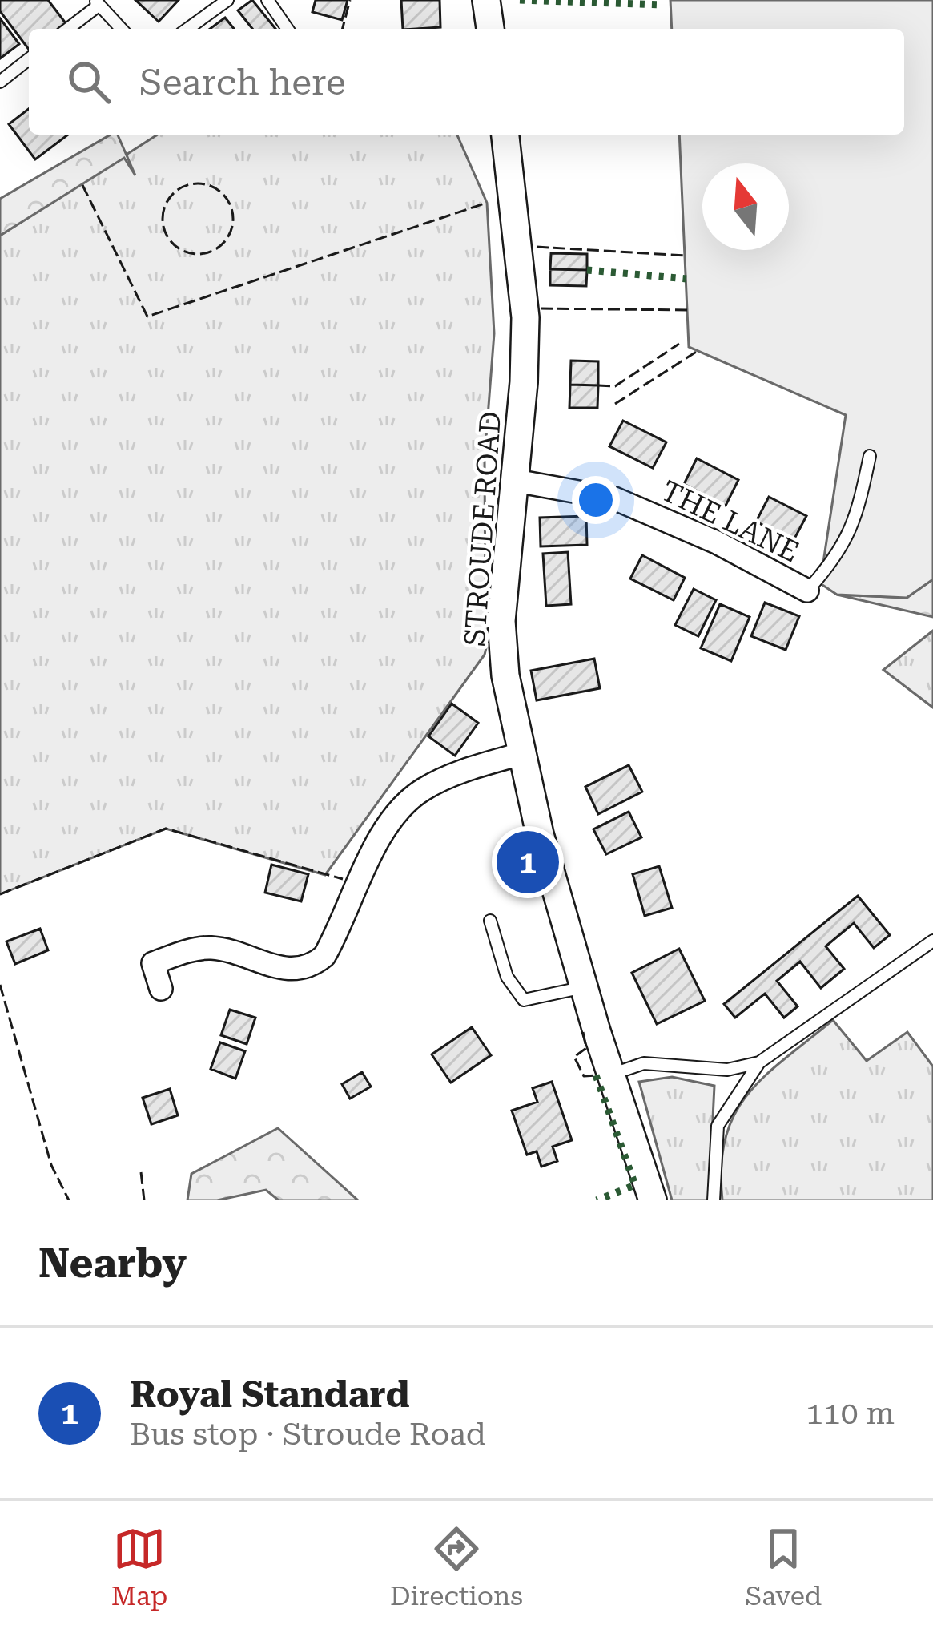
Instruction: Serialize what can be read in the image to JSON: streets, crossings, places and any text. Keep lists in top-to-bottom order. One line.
{"streets":{"street":["THE LANE","STROUDE ROAD"]},"crossings":[["THE LANE","STROUDE ROAD"]],"north":"top","page":{"search":"Search here","pins":"1","heading":"Nearby","list":[{"mark":"1","name":"Royal Standard","note":"Bus stop · Stroude Road","value":"110 m"}],"nav":["Map","Directions","Saved"]}}
